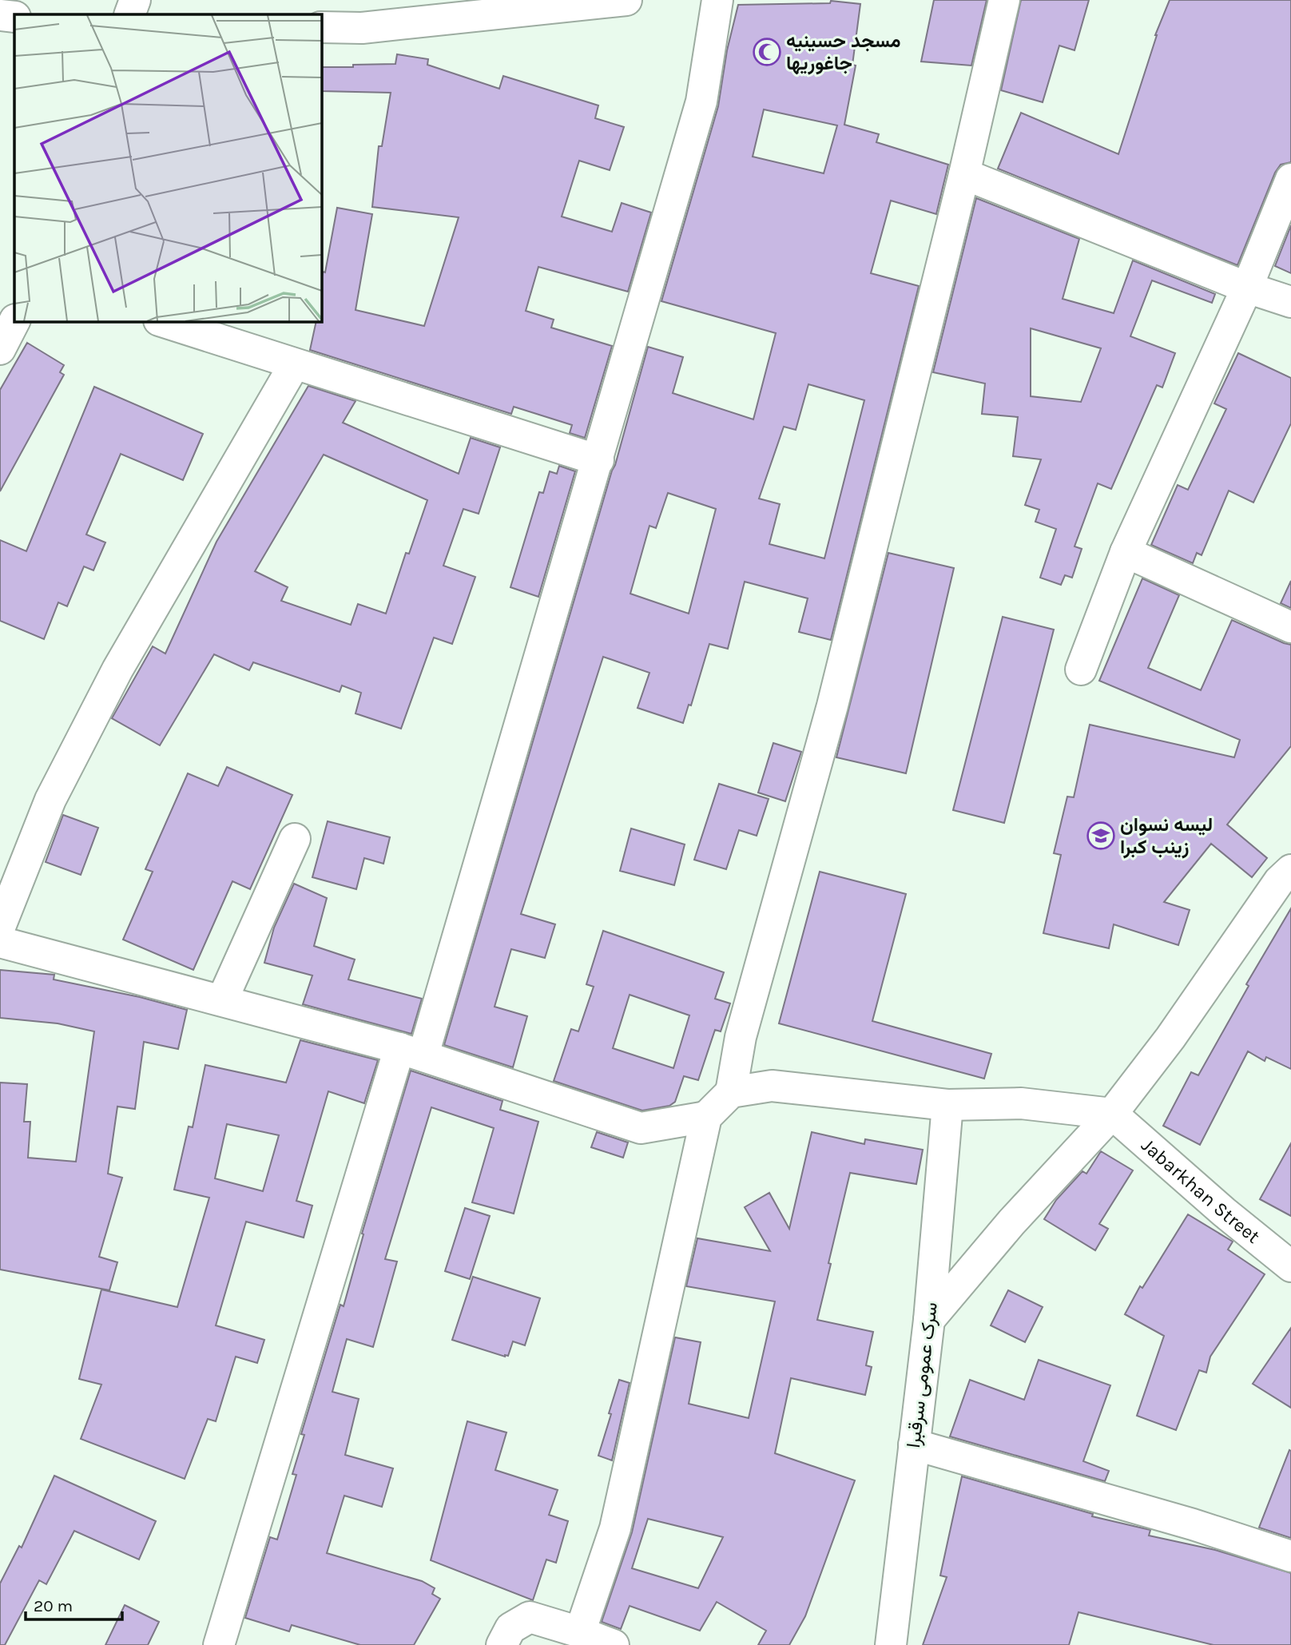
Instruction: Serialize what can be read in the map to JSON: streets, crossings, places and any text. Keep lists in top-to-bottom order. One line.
{"streets":{"street":["Jabarkhan Street","سرک عمومی سرقبرا"]},"places":{"mosque":["مسجد حسینیه جاغوریها"],"school or university":["لیسه نسوان زینب کبرا"]},"scale_bar":"20 m"}
